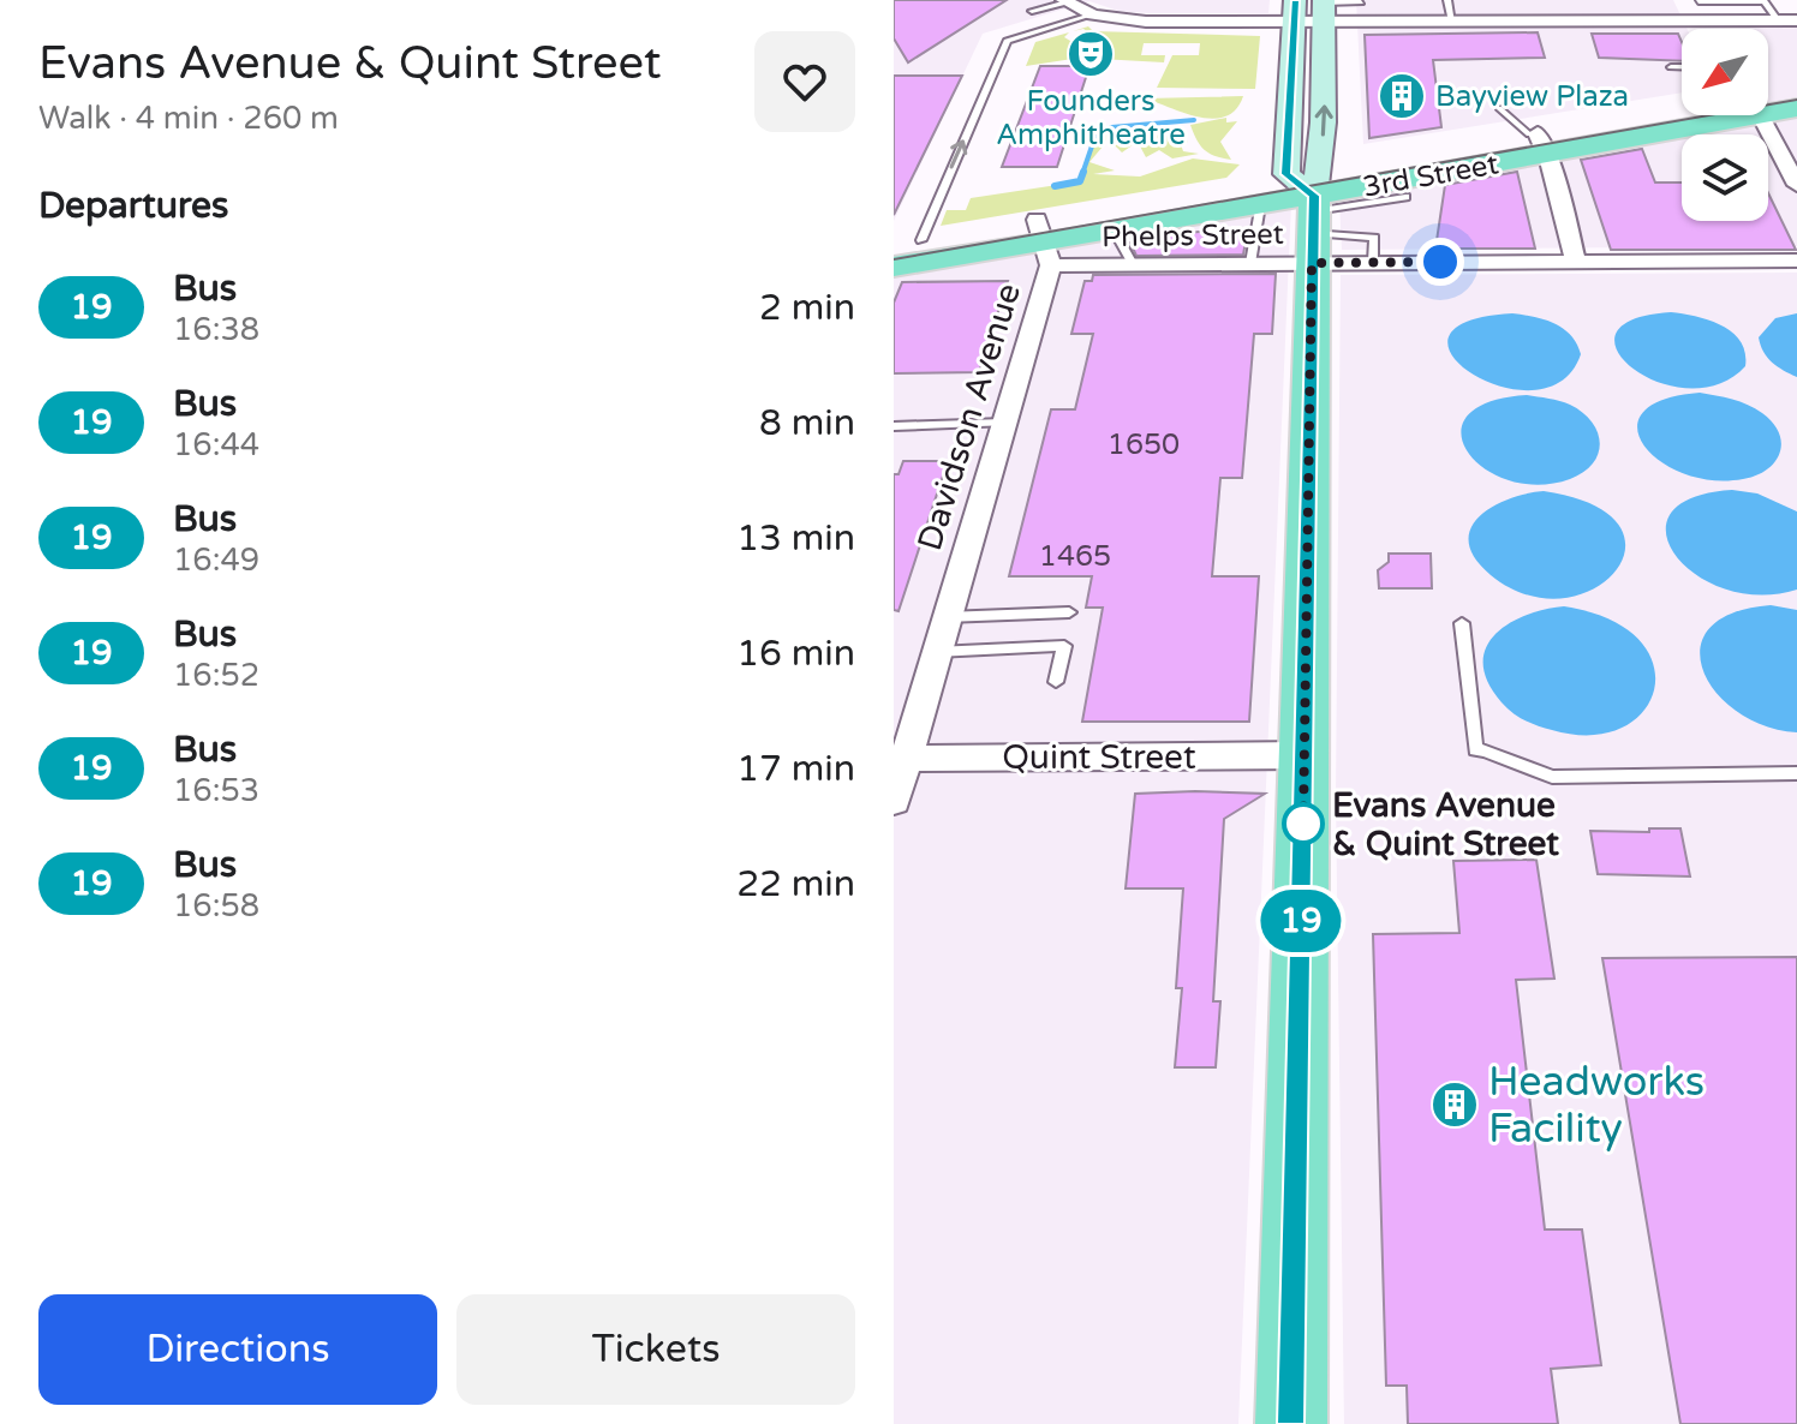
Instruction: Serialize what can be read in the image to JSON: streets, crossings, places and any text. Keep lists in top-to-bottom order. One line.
{"streets":{"main road":["3rd Street"],"street":["Phelps Street","Davidson Avenue","Quint Street"]},"crossings":[["3rd Street","Phelps Street"],["3rd Street","Davidson Avenue"],["Phelps Street","Davidson Avenue"],["Davidson Avenue","Quint Street"]],"places":{"theatre":["Founders Amphitheatre"],"building":["Bayview Plaza","Headworks Facility"],"other":["Evans Avenue & Quint Street"]},"lines":["bus line 19"],"house_numbers":["1650","1465"],"north":"bottom left","page":{"heading":[["Evans Avenue & Quint Street","Walk · 4 min · 260 m"],"Departures"],"on_map":"19","list":[{"mark":"19","name":"Bus","note":"16:38","value":"2 min"},{"mark":"19","name":"Bus","note":"16:44","value":"8 min"},{"mark":"19","name":"Bus","note":"16:49","value":"13 min"},{"mark":"19","name":"Bus","note":"16:52","value":"16 min"},{"mark":"19","name":"Bus","note":"16:53","value":"17 min"},{"mark":"19","name":"Bus","note":"16:58","value":"22 min"}],"buttons":["Directions","Tickets"]}}
